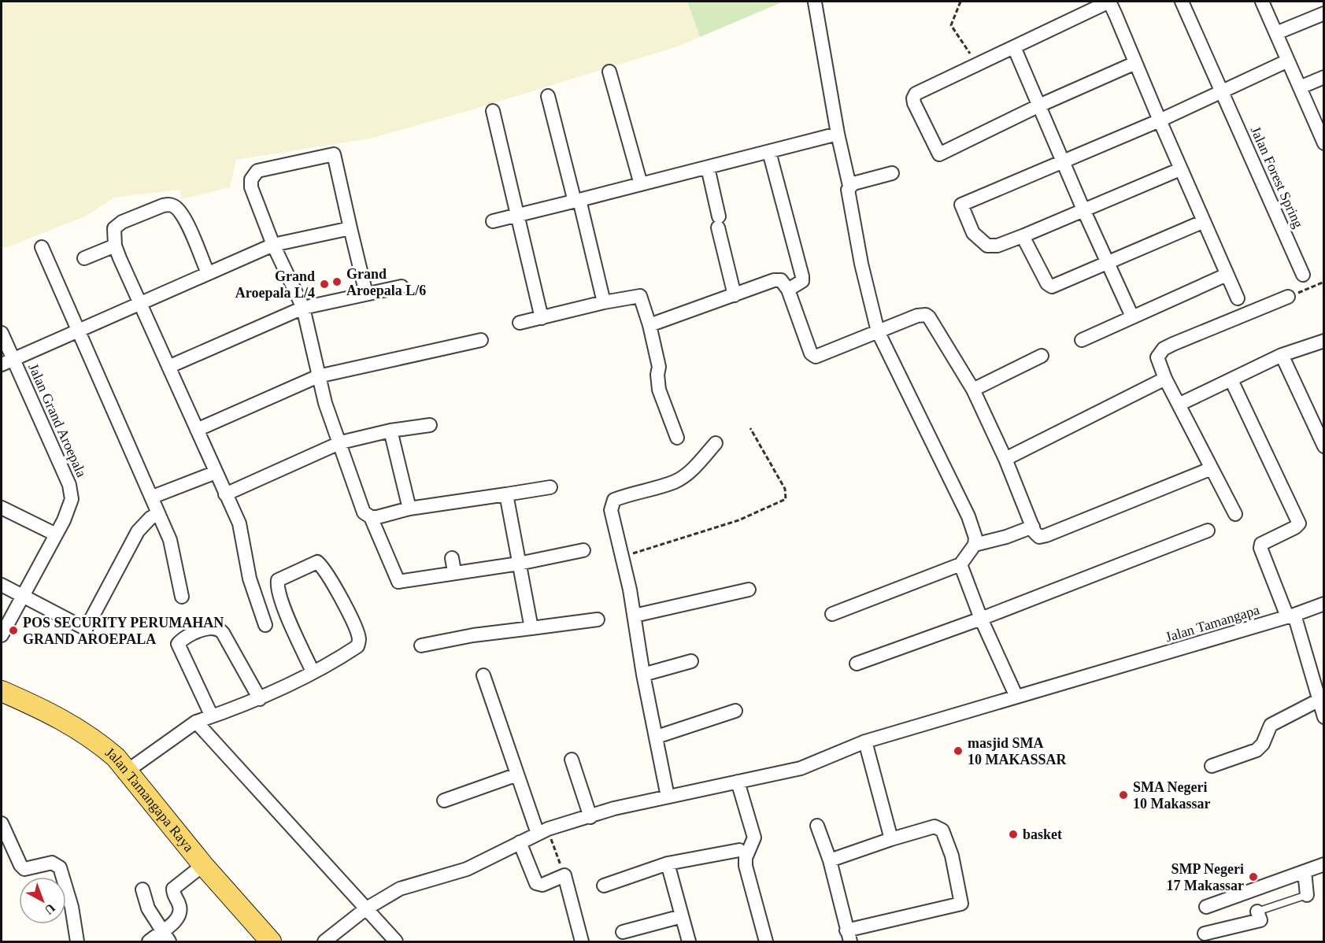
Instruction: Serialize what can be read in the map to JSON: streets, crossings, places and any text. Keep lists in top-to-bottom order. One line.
{"streets":{"main road":["Jalan Tamangapa Raya"],"street":["Jalan Forest Spring","Jalan Grand Aroepala","Jalan Tamangapa"]},"places":["Grand Aroepala L/6","Grand Aroepala L/4","POS SECURITY PERUMAHAN GRAND AROEPALA","masjid SMA 10 MAKASSAR","SMA Negeri 10 Makassar","basket","SMP Negeri 17 Makassar"],"north":"bottom right"}
